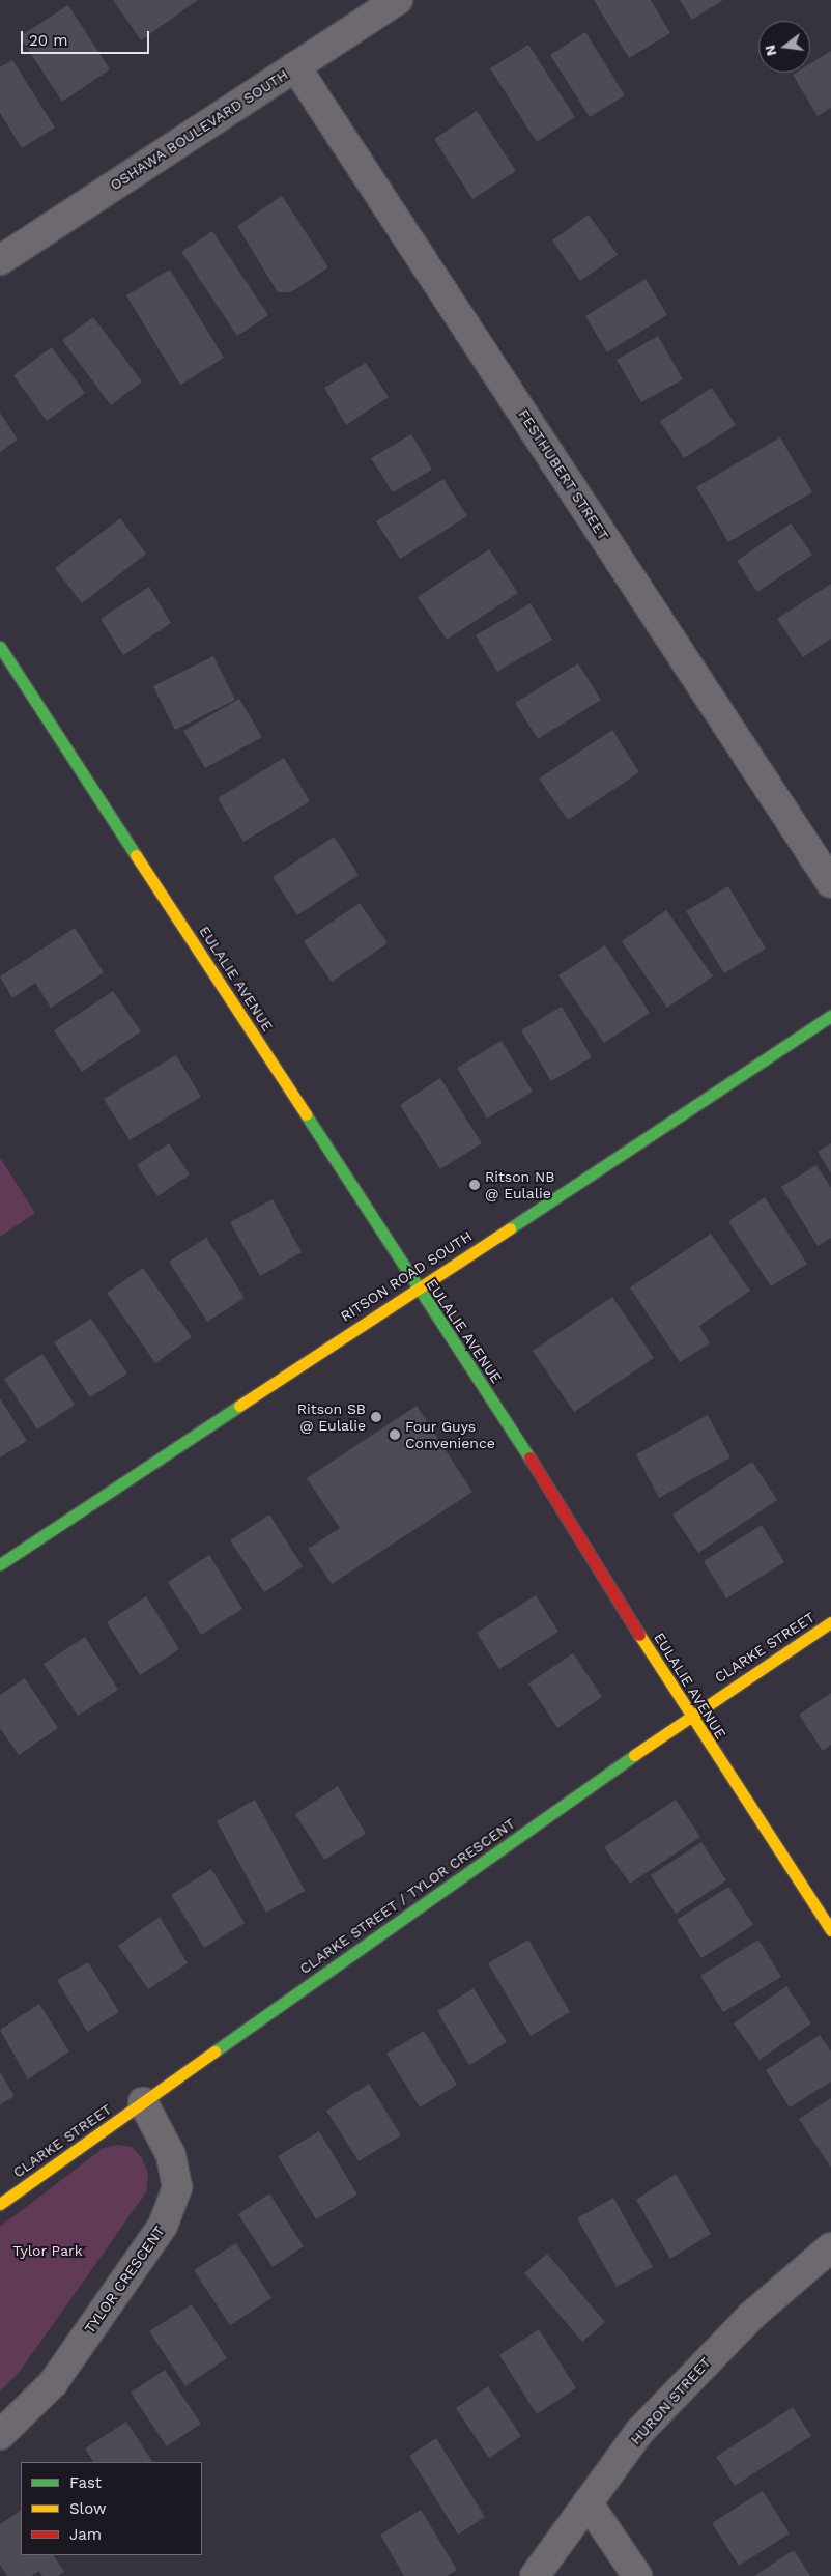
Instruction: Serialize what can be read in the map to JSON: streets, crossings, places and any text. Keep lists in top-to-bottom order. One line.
{"streets":{"street":["OSHAWA BOULEVARD SOUTH","FESTHUBERT STREET","EULALIE AVENUE","RITSON ROAD SOUTH","CLARKE STREET","CLARKE STREET / TYLOR CRESCENT","TYLOR CRESCENT","HURON STREET"]},"crossings":[["OSHAWA BOULEVARD SOUTH","FESTHUBERT STREET"],["EULALIE AVENUE","RITSON ROAD SOUTH"],["EULALIE AVENUE","CLARKE STREET"],["EULALIE AVENUE","CLARKE STREET / TYLOR CRESCENT"],["CLARKE STREET","CLARKE STREET / TYLOR CRESCENT"],["CLARKE STREET","TYLOR CRESCENT"],["CLARKE STREET / TYLOR CRESCENT","TYLOR CRESCENT"]],"parks":["Tylor Park"],"places":["Ritson NB @ Eulalie","Ritson SB @ Eulalie","Four Guys Convenience"],"legend":["Fast","Slow","Jam"],"scale_bar":"20 m","north":"left"}
